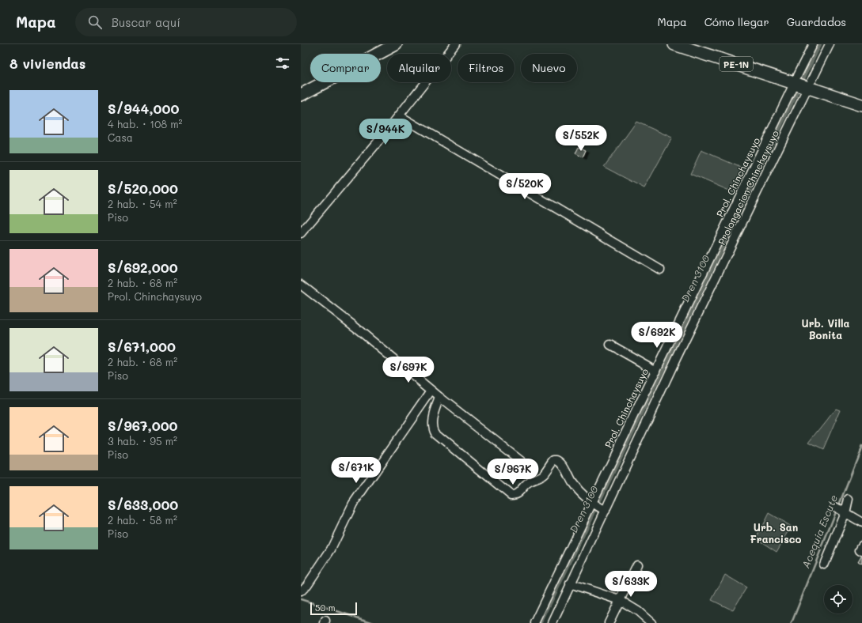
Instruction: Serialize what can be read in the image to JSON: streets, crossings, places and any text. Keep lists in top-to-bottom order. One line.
{"streets":{"highway":["PE-1N"],"street":["Prol. Chinchaysuyo","Prolongacion Chinchaysuyo"]},"crossings":[["PE-1N","Prol. Chinchaysuyo"],["PE-1N","Prolongacion Chinchaysuyo"],["Prol. Chinchaysuyo","Prolongacion Chinchaysuyo"]],"districts":["Urb. Villa Bonita","Urb. San Francisco"],"water":["Dren 3100","Acequia Escute"],"scale_bar":"50 m","page":{"header":"Mapa","search":"Buscar aquí","nav":["Mapa","Cómo llegar","Guardados"],"heading":"8 viviendas","chip":["Comprar","Alquilar","Filtros","Nuevo"],"list":[{"name":"S/944,000","note":"4 hab. · 108 m² · Casa"},{"name":"S/520,000","note":"2 hab. · 54 m² · Piso"},{"name":"S/692,000","note":"2 hab. · 68 m² · Prol. Chinchaysuyo"},{"name":"S/671,000","note":"2 hab. · 68 m² · Piso"},{"name":"S/967,000","note":"3 hab. · 95 m² · Piso"},{"name":"S/633,000","note":"2 hab. · 58 m² · Piso"}],"price":["S/944K","S/552K","S/520K","S/692K","S/697K","S/671K","S/967K","S/633K"],"scale":"50 m"}}
